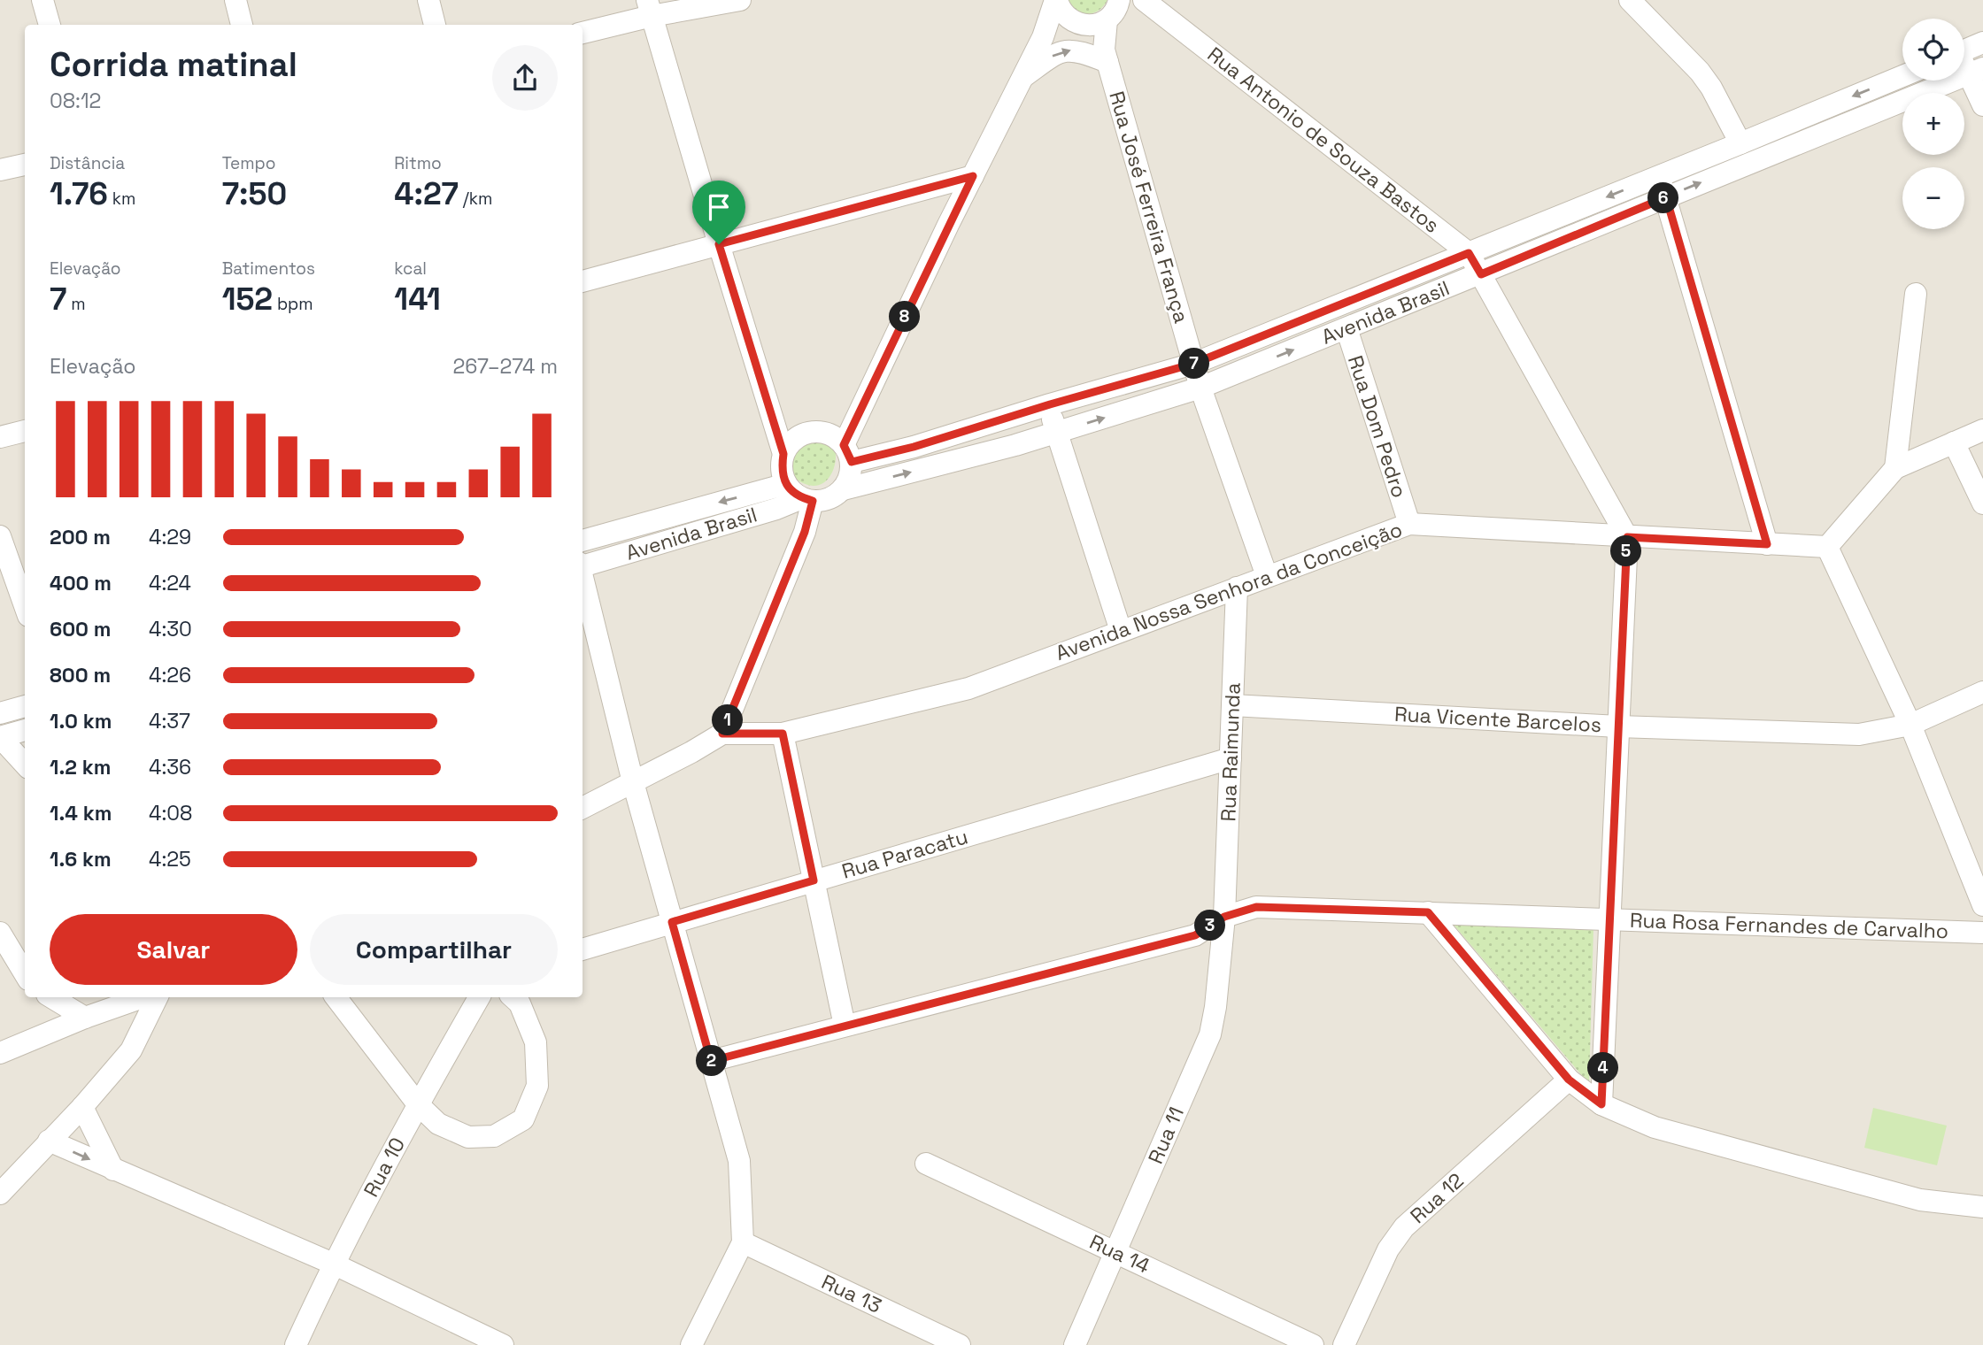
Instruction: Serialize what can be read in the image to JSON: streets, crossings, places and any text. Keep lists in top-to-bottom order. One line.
{"streets":{"street":["Rua Antonio de Souza Bastos","Rua José Ferreira França","Avenida Brasil","Rua Dom Pedro","Avenida Nossa Senhora da Conceição","Rua Vicente Barcelos","Rua Raimunda","Rua Paracatu","Rua Rosa Fernandes de Carvalho","Rua 11","Rua 10","Rua 12","Rua 14","Rua 13"]},"crossings":[["Rua Antonio de Souza Bastos","Rua José Ferreira França"],["Rua Antonio de Souza Bastos","Avenida Brasil"],["Rua Antonio de Souza Bastos","Avenida Nossa Senhora da Conceição"],["Rua José Ferreira França","Avenida Brasil"],["Rua José Ferreira França","Avenida Nossa Senhora da Conceição"],["Avenida Brasil","Rua Dom Pedro"],["Rua Dom Pedro","Avenida Nossa Senhora da Conceição"],["Avenida Nossa Senhora da Conceição","Rua Raimunda"],["Rua Vicente Barcelos","Rua Raimunda"],["Rua Raimunda","Rua Paracatu"],["Rua Raimunda","Rua Rosa Fernandes de Carvalho"],["Rua Raimunda","Rua 11"],["Rua Rosa Fernandes de Carvalho","Rua 11"],["Rua 11","Rua 14"]],"page":{"map_buttons":["+","−"],"heading":["Corrida matinal","08:12"],"stats":[["Distância","1.76 km"],["Tempo","7:50"],["Ritmo","4:27 /km"],["Elevação","7 m"],["Batimentos","152 bpm"],["kcal","141"]],"pins":["6","8","7","5","1","3","2","4"],"chart":["Elevação","267–274 m"],"list":[{"name":"200 m","note":"4:29"},{"name":"400 m","note":"4:24"},{"name":"600 m","note":"4:30"},{"name":"800 m","note":"4:26"},{"name":"1.0 km","note":"4:37"},{"name":"1.2 km","note":"4:36"},{"name":"1.4 km","note":"4:08"},{"name":"1.6 km","note":"4:25"}],"buttons":["Salvar","Compartilhar"]}}
